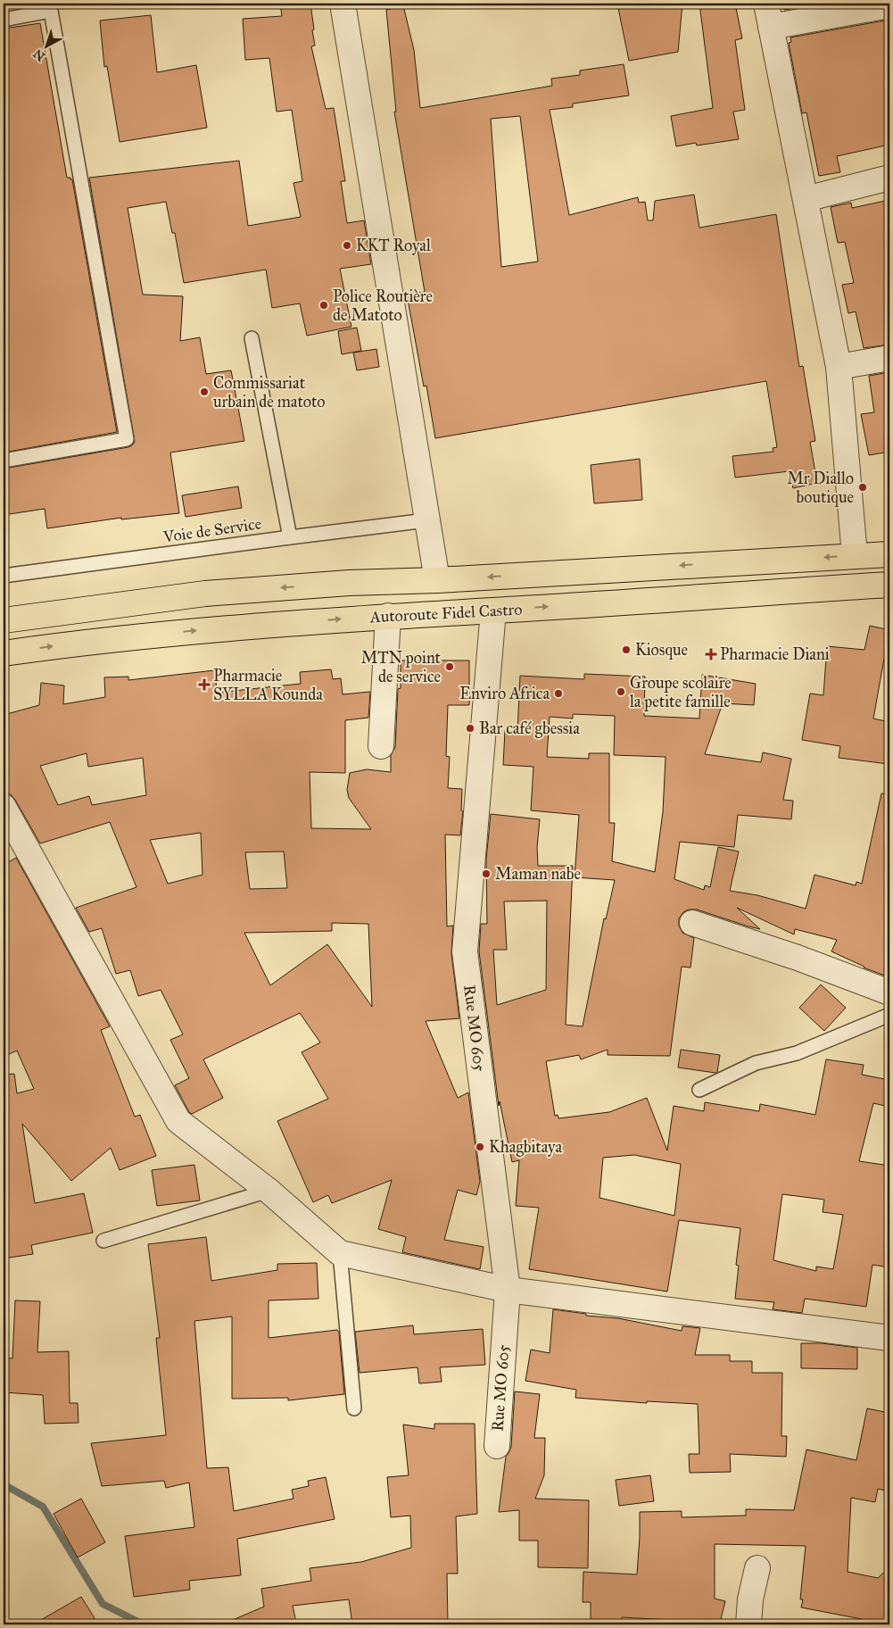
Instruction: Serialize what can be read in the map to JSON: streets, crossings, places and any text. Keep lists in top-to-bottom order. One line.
{"streets":{"highway":["Autoroute Fidel Castro"],"street":["Rue MO 605"],"lane":["Voie de Service"]},"crossings":[["Autoroute Fidel Castro","Rue MO 605"]],"places":{"other":["KKT Royal","Police Routière de Matoto","Commissariat urbain de matoto","Mr Diallo boutique","Kiosque","MTN point de service","Groupe scolaire la petite famille","Enviro Africa","Bar café gbessia","Maman nabe","Khagbitaya"],"health":["Pharmacie Diani","Pharmacie SYLLA Kounda"]},"north":"bottom left"}
